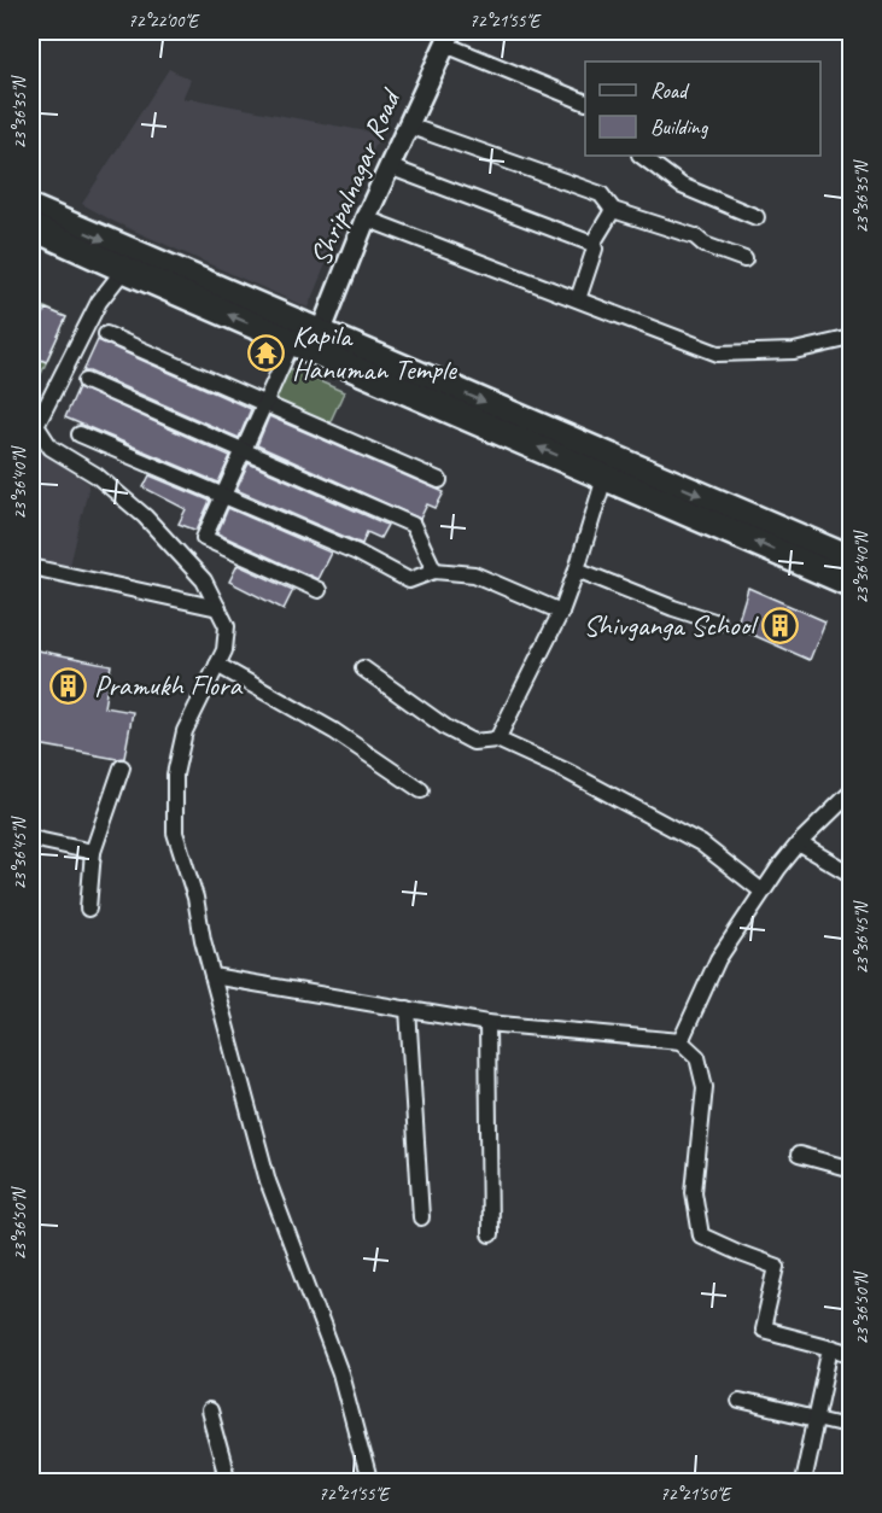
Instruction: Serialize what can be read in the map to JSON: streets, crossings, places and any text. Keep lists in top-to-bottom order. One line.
{"streets":{"street":["Shripalnagar Road"]},"places":{"temple":["Kapila Hanuman Temple"],"building":["Shivganga School","Pramukh Flora"]},"legend":["Road","Building"],"coordinates":["72°22'00\"E","72°21'55\"E","23°36'35\"N","23°36'40\"N","23°36'45\"N","23°36'50\"N","72°21'50\"E"]}
